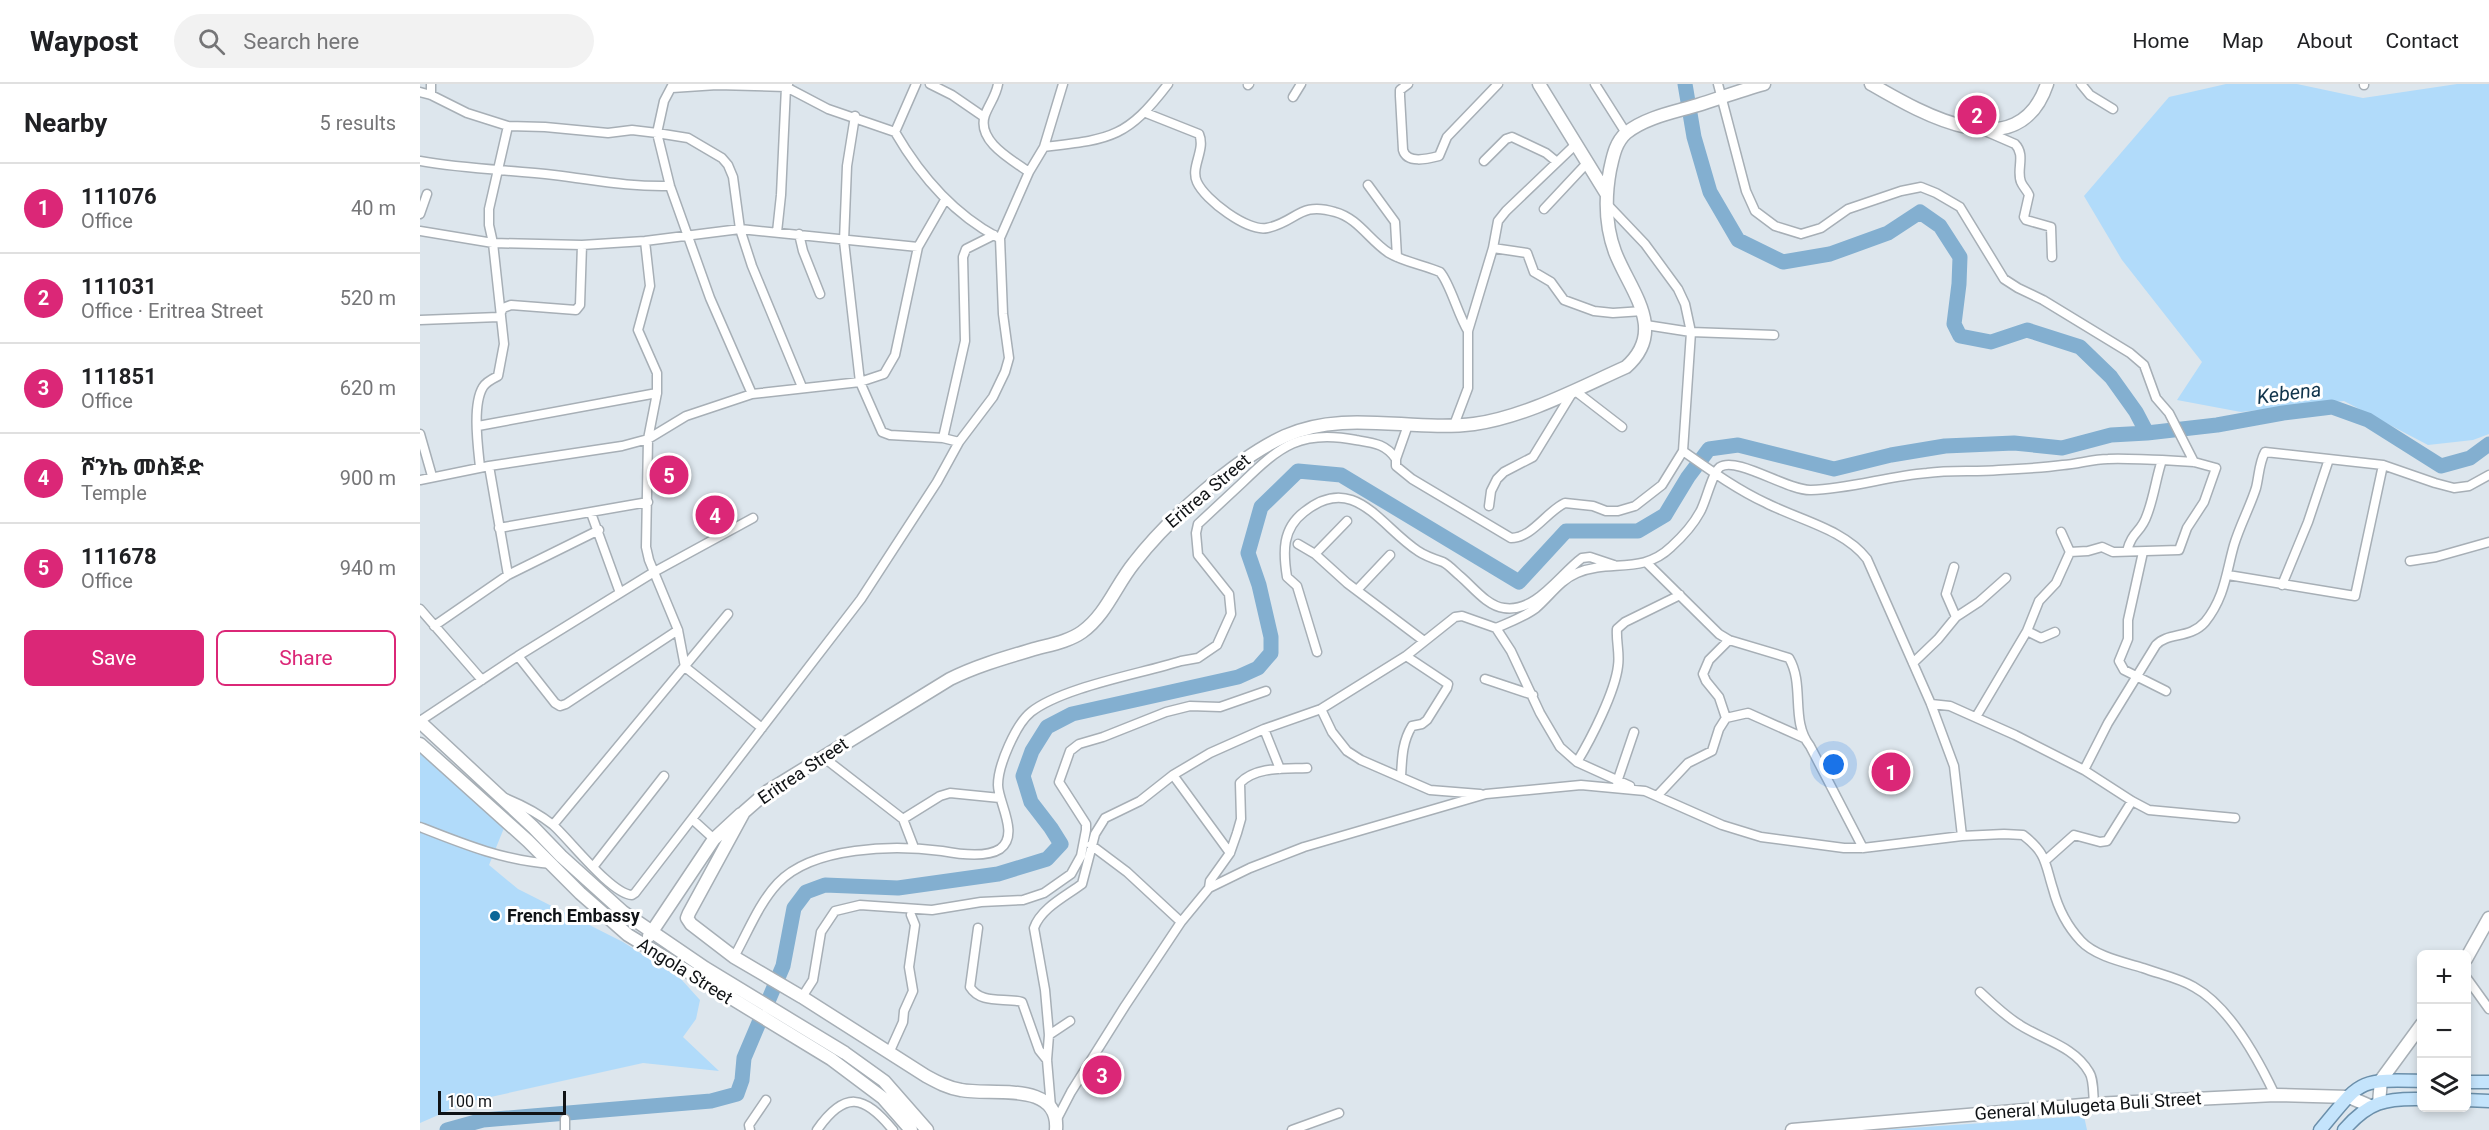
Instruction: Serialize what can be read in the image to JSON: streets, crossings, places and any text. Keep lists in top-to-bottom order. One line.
{"streets":{"main road":["Eritrea Street","Angola Street","General Mulugeta Buli Street"]},"water":["Kebena"],"places":["French Embassy"],"scale_bar":"100 m","page":{"header":"Waypost","search":"Search here","nav":["Home","Map","About","Contact"],"heading":["Nearby","5 results"],"pins":["2","5","4","1","3"],"list":[{"mark":"1","name":"111076","note":"Office","value":"40 m"},{"mark":"2","name":"111031","note":"Office · Eritrea Street","value":"520 m"},{"mark":"3","name":"111851","note":"Office","value":"620 m"},{"mark":"4","name":"ሾንኬ መስጅድ","note":"Temple","value":"900 m"},{"mark":"5","name":"111678","note":"Office","value":"940 m"}],"buttons":["Save","Share"],"map_buttons":["+","−"],"scale":"100 m"}}
